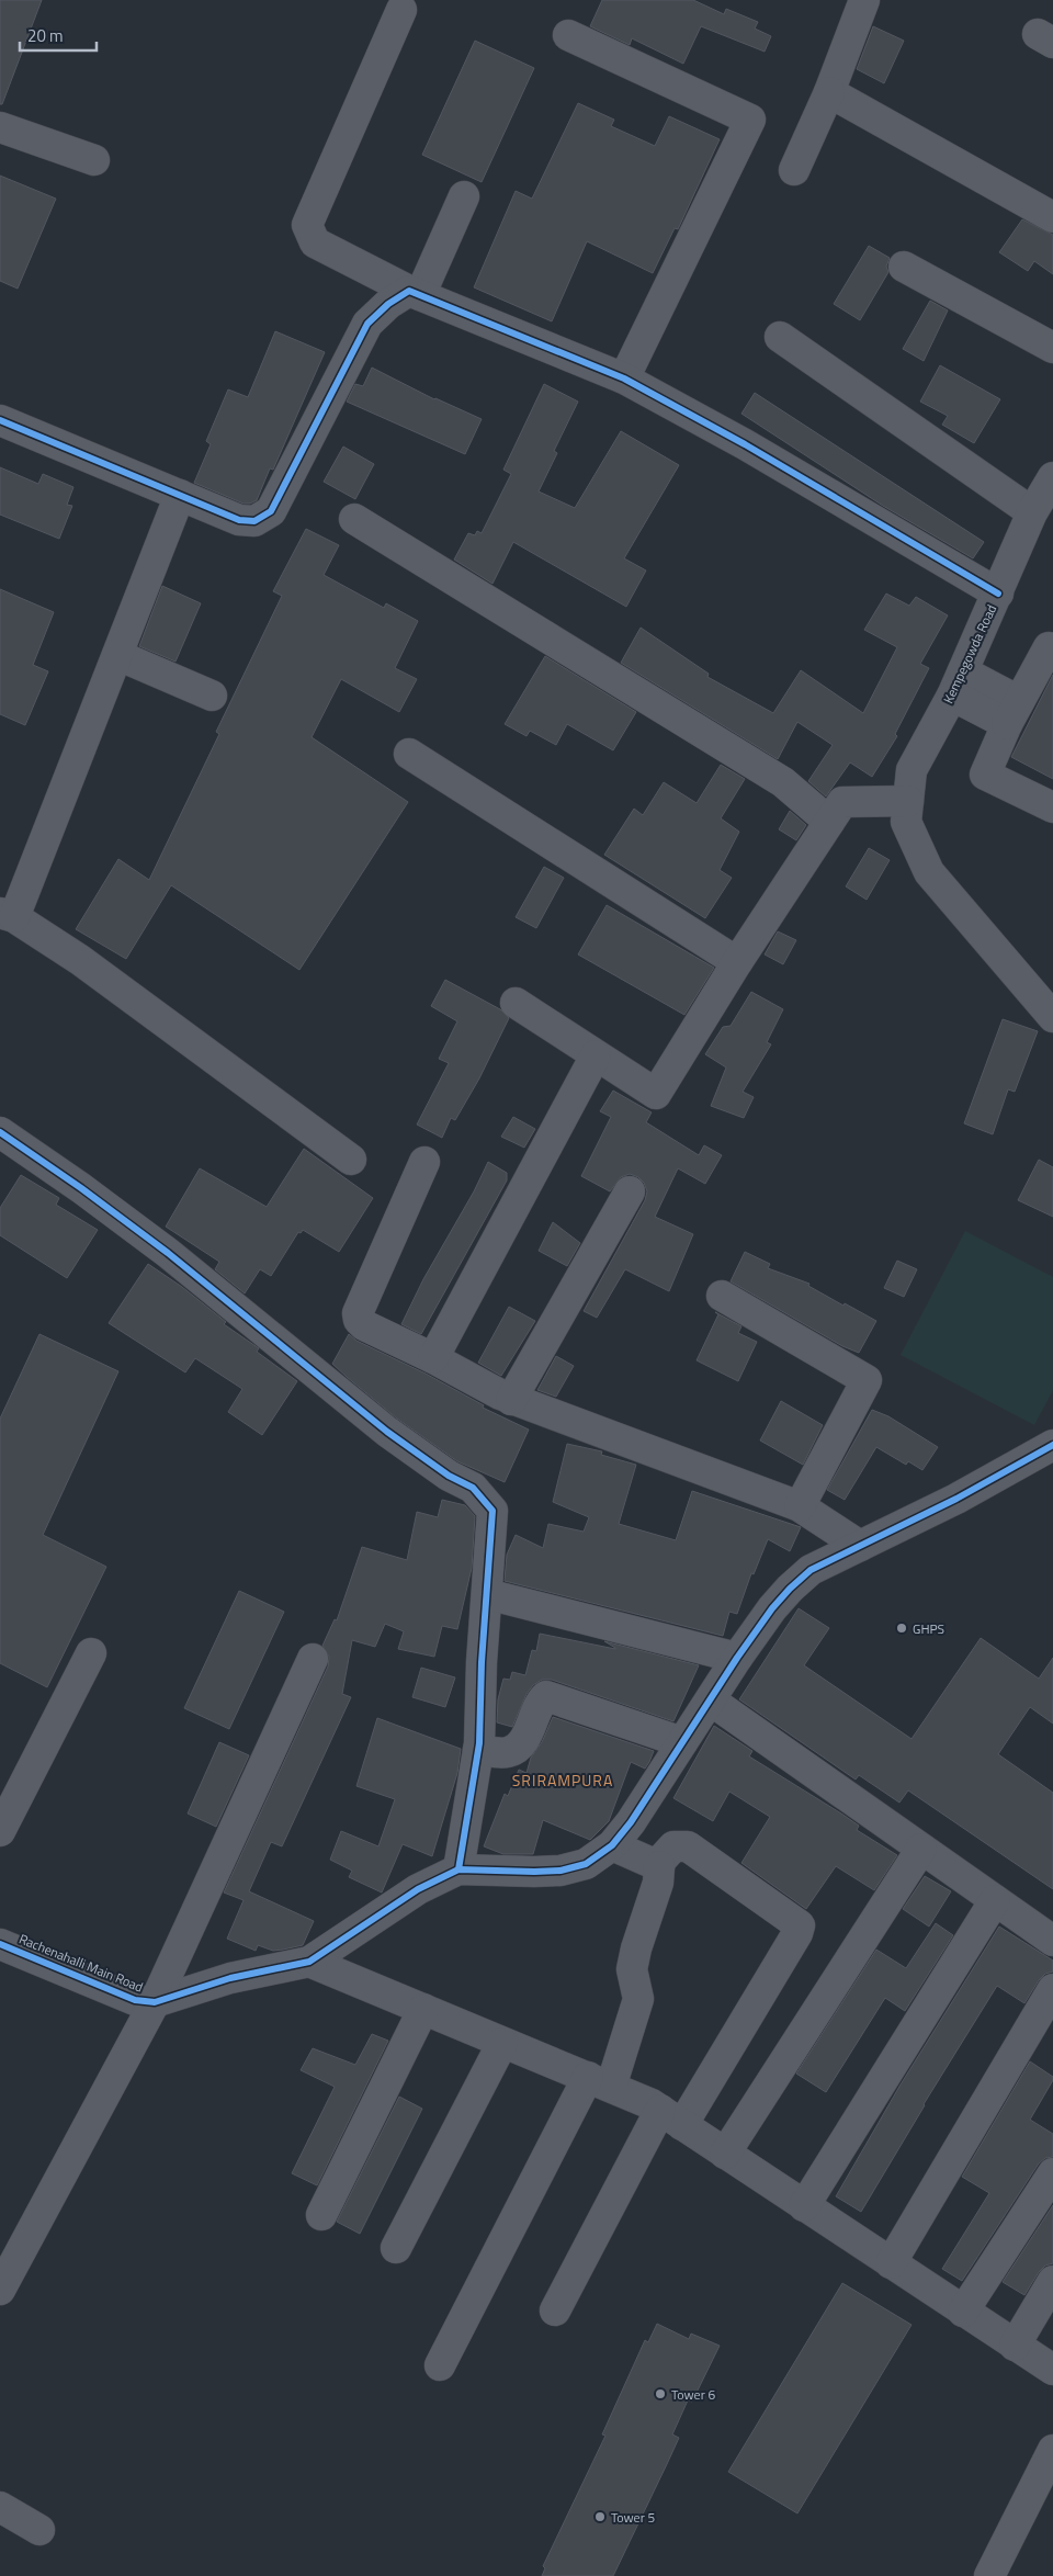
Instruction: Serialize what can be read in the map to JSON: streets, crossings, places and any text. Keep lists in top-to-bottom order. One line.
{"streets":{"street":["Kempegowda Road","Rachenahalli Main Road"]},"districts":["SRIRAMPURA"],"places":["GHPS","Tower 6","Tower 5"],"scale_bar":"20 m"}
